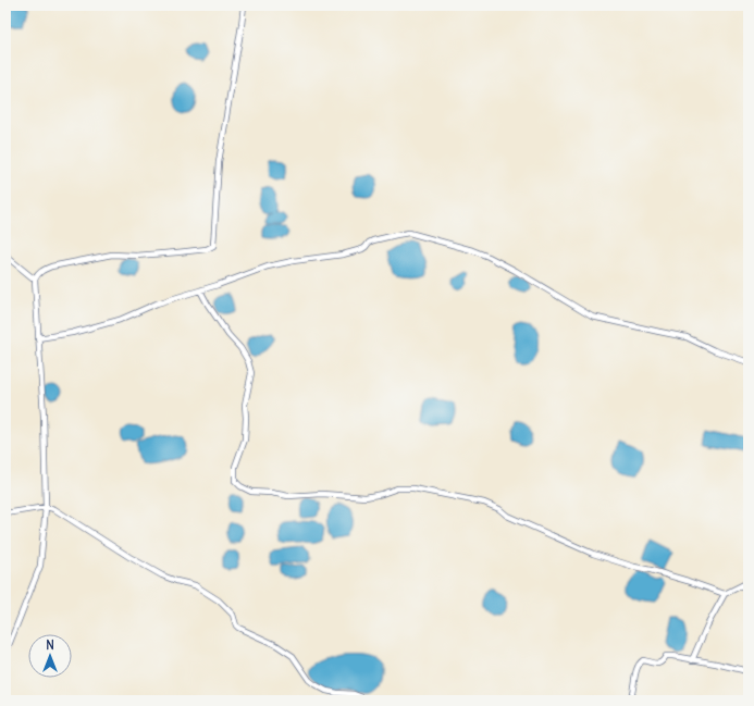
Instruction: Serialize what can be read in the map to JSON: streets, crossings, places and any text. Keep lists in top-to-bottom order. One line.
{"north":"top"}
